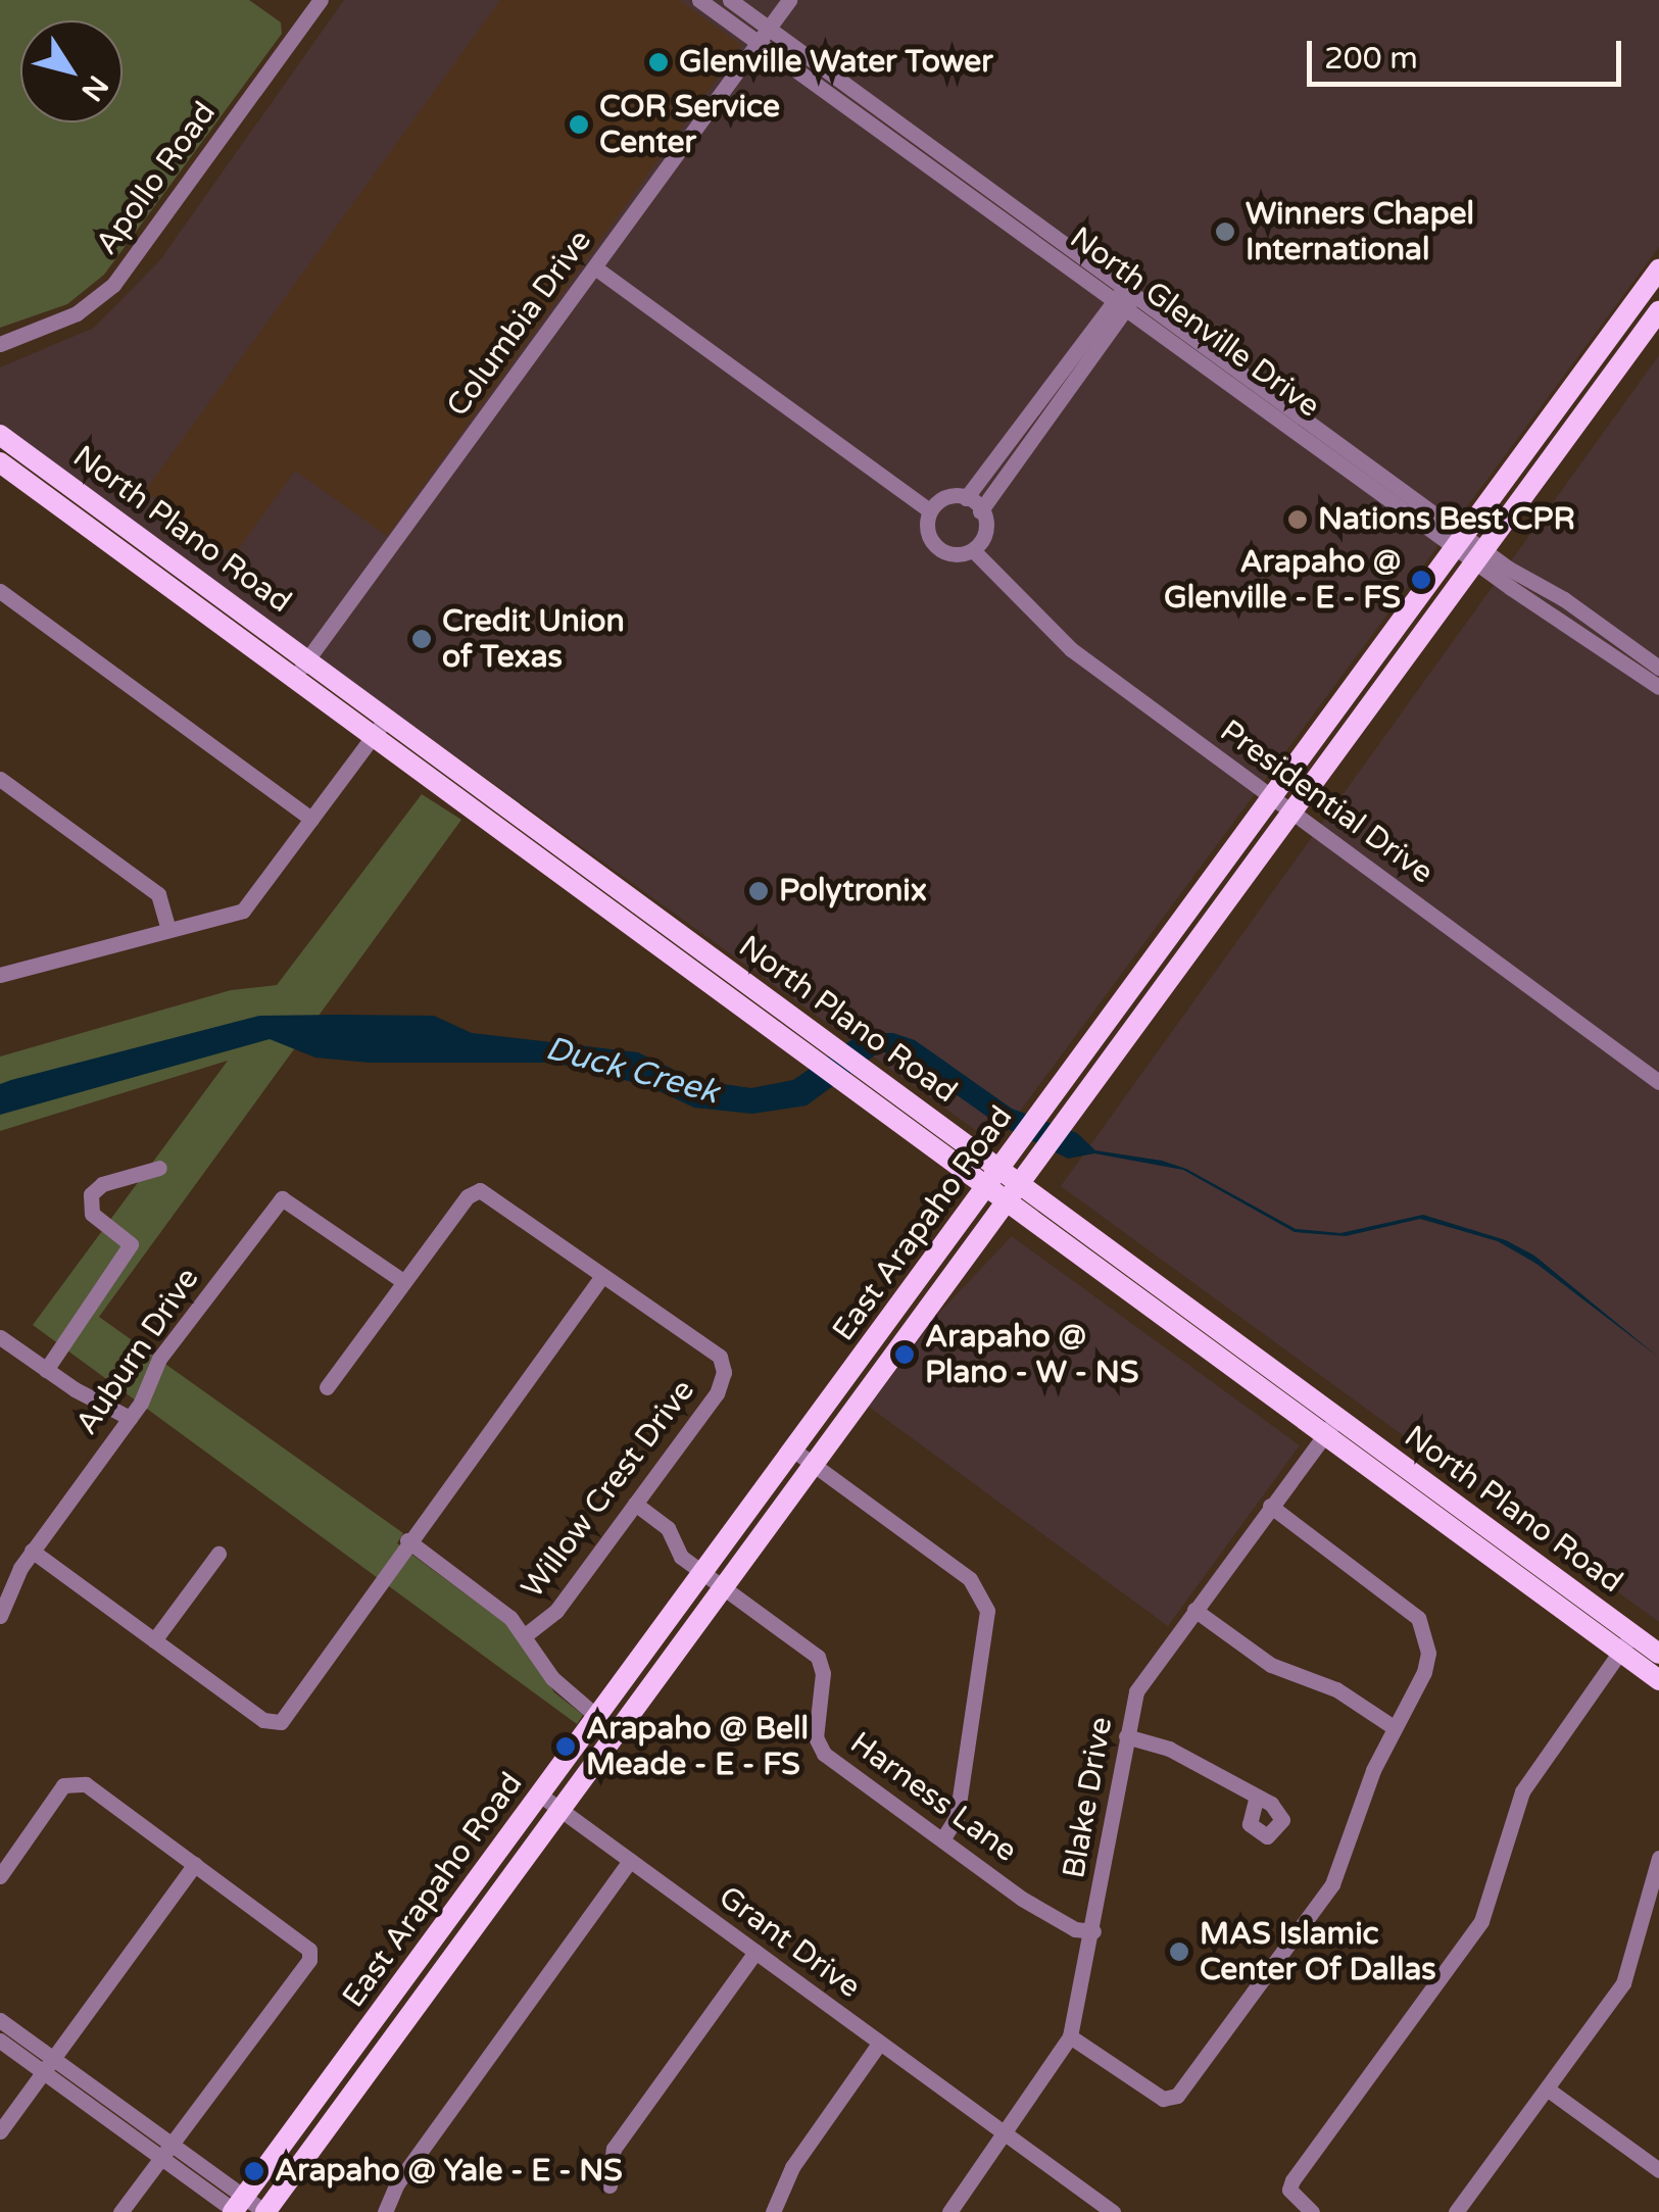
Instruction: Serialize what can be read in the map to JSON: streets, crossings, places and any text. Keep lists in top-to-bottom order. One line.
{"streets":{"main road":["North Plano Road","East Arapaho Road"],"street":["Apollo Road","North Glenville Drive","Columbia Drive","Presidential Drive","Auburn Drive","Willow Crest Drive","Harness Lane","Blake Drive","Grant Drive"]},"crossings":[["North Glenville Drive","Columbia Drive"],["North Glenville Drive","East Arapaho Road"],["Columbia Drive","North Plano Road"],["Columbia Drive","Presidential Drive"],["North Plano Road","East Arapaho Road"],["North Plano Road","Blake Drive"],["Presidential Drive","East Arapaho Road"],["East Arapaho Road","Harness Lane"],["East Arapaho Road","Grant Drive"],["Auburn Drive","Willow Crest Drive"],["Willow Crest Drive","Harness Lane"],["Harness Lane","Blake Drive"],["Blake Drive","Grant Drive"]],"water":["Duck Creek"],"places":["Glenville Water Tower","COR Service Center","Winners Chapel International","Nations Best CPR","Arapaho @ Glenville - E - FS","Credit Union of Texas","Polytronix","Arapaho @ Plano - W - NS","Arapaho @ Bell Meade - E - FS","MAS Islamic Center Of Dallas","Arapaho @ Yale - E - NS"],"scale_bar":"200 m","north":"bottom right"}
